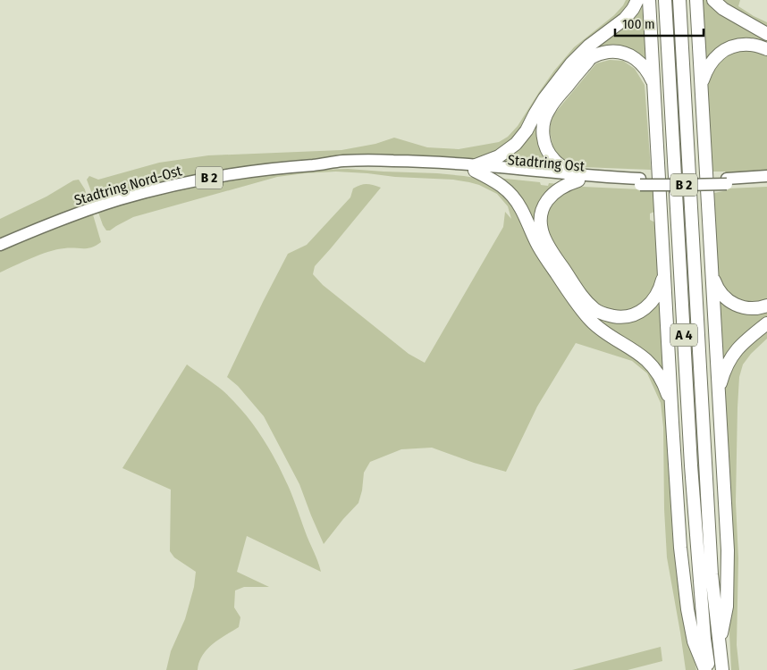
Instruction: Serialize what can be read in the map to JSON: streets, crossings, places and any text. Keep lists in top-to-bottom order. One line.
{"streets":{"highway":["Stadtring Ost","B 2","Stadtring Nord-Ost","A 4"]},"crossings":[["Stadtring Ost","B 2"],["B 2","Stadtring Nord-Ost"]],"scale_bar":"100 m"}
